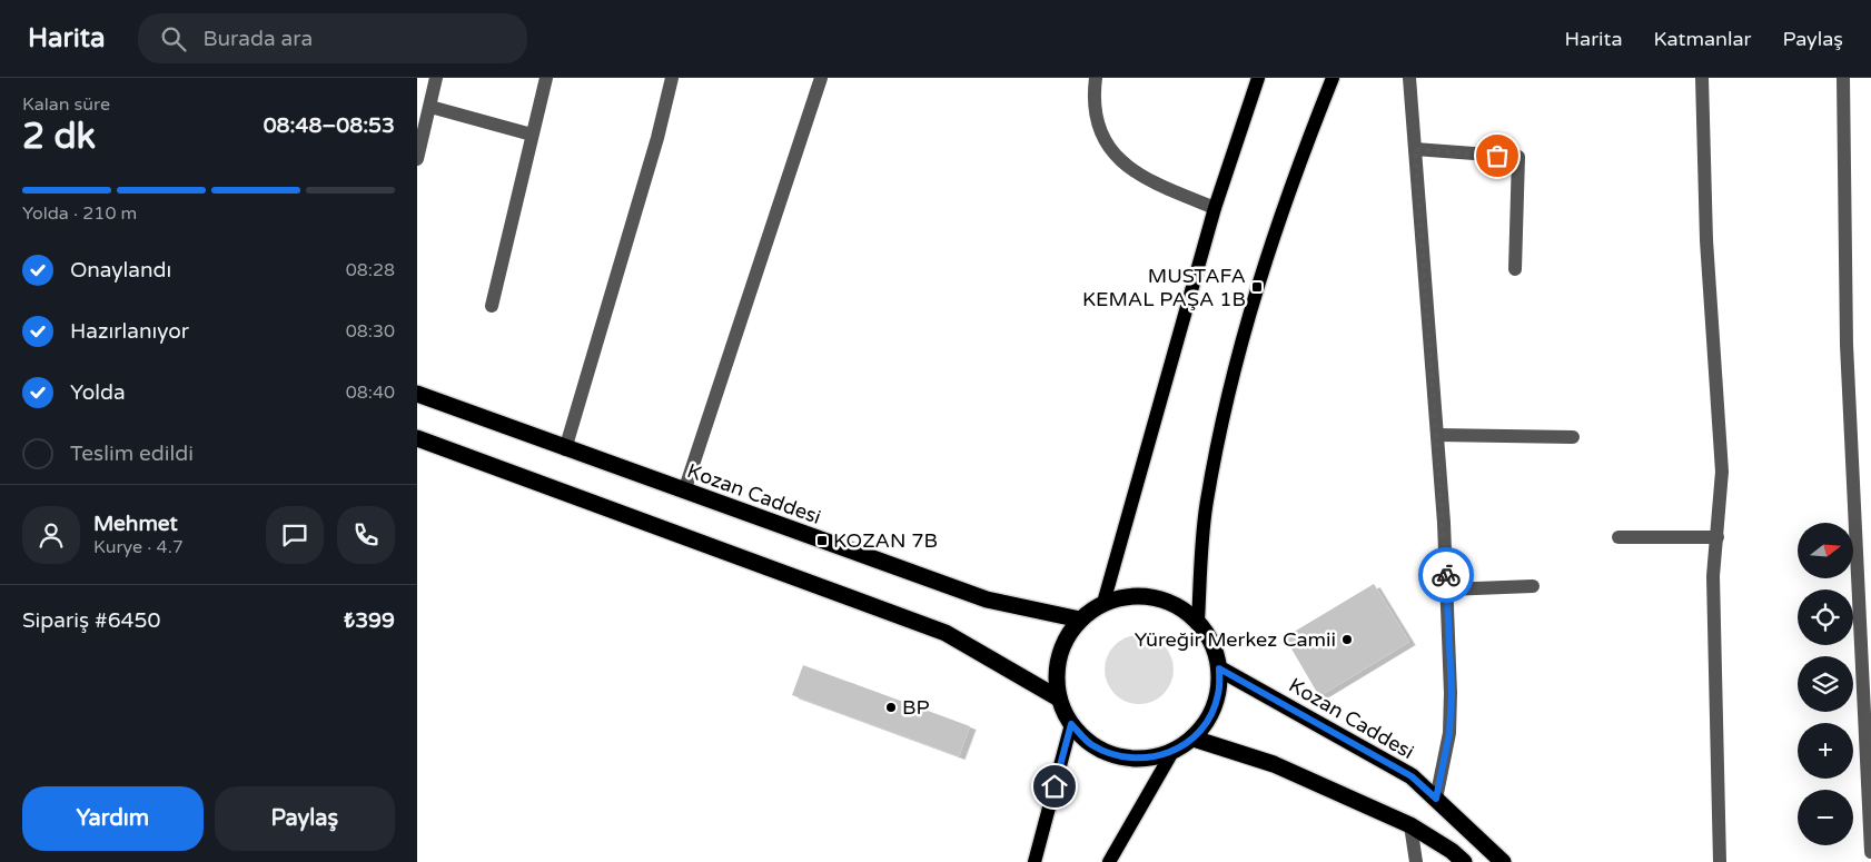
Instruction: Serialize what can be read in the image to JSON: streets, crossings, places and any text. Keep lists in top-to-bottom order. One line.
{"streets":{"highway":["Kozan Caddesi"]},"places":{"transit":["MUSTAFA KEMAL PAŞA 1B","KOZAN 7B"],"other":["Yüreğir Merkez Camii","BP"]},"north":"right","page":{"header":"Harita","search":"Burada ara","nav":["Harita","Katmanlar","Paylaş"],"heading":["2 dk","Kalan süre","08:48–08:53"],"panel":["Mehmet","Kurye · 4.7","Sipariş #6450","₺399"],"bar":"Yolda · 210 m","list":[["Onaylandı","08:28"],["Hazırlanıyor","08:30"],["Yolda","08:40"],"Teslim edildi"],"map_buttons":["+","−"],"buttons":["Yardım","Paylaş"]}}
